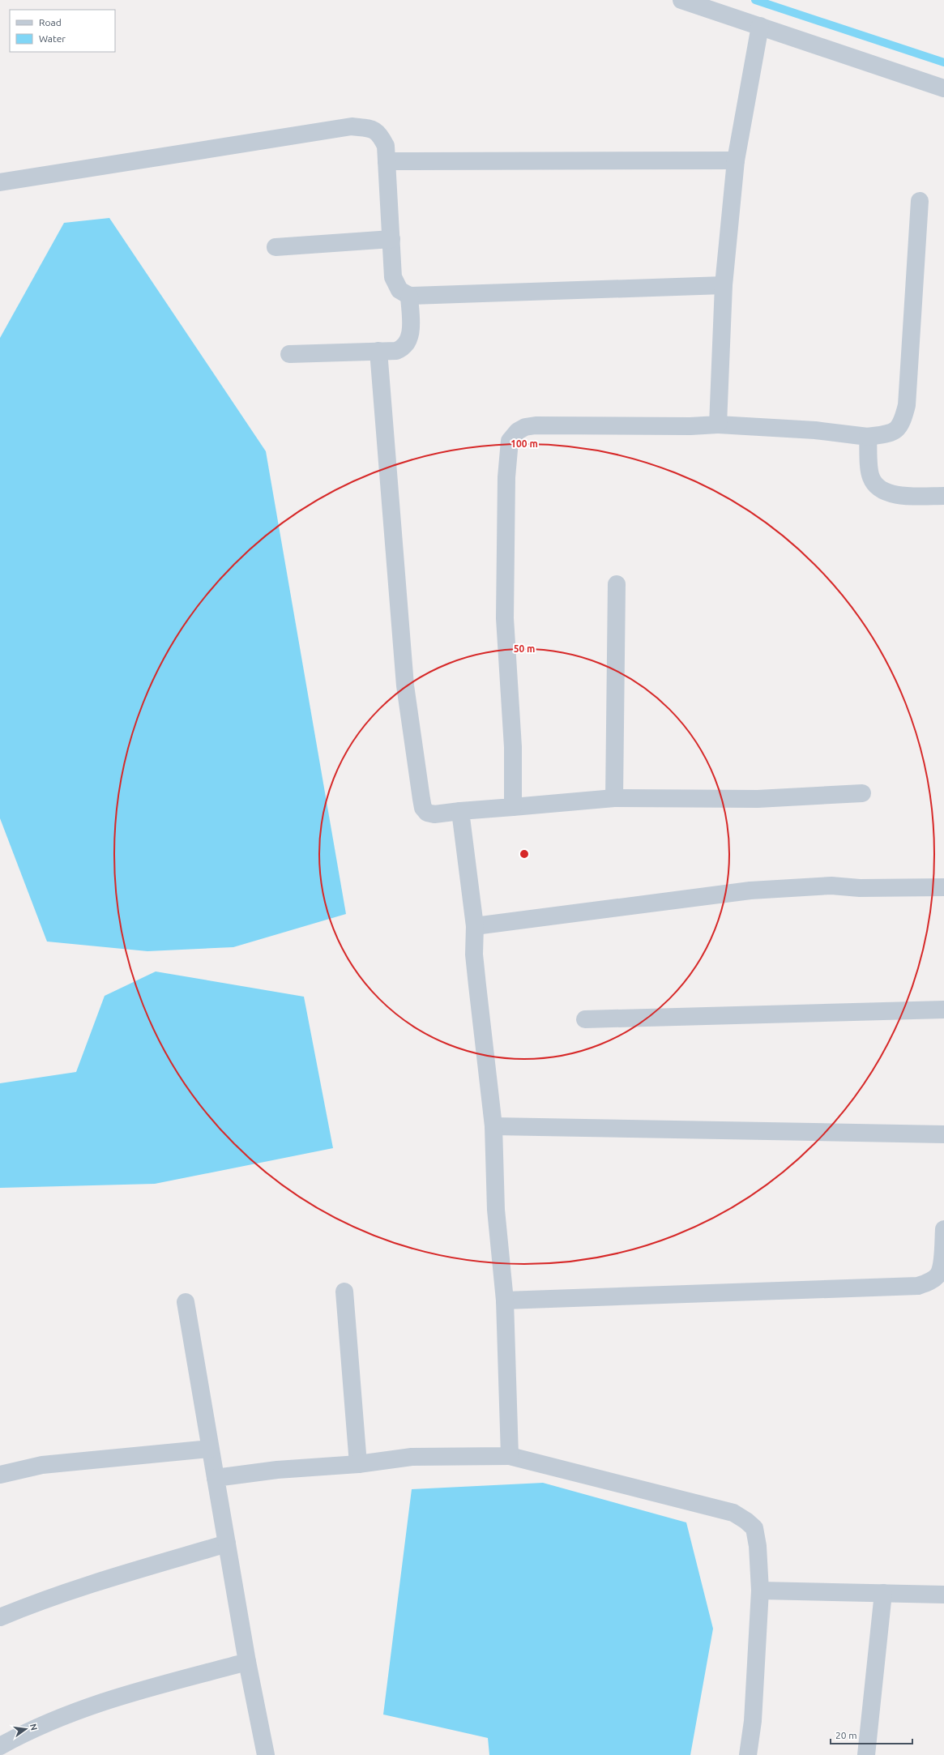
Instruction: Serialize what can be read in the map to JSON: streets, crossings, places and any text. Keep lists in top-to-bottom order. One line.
{"legend":["Road","Water"],"scale_bar":"20 m","north":"right","rings":["100 m","50 m"]}
